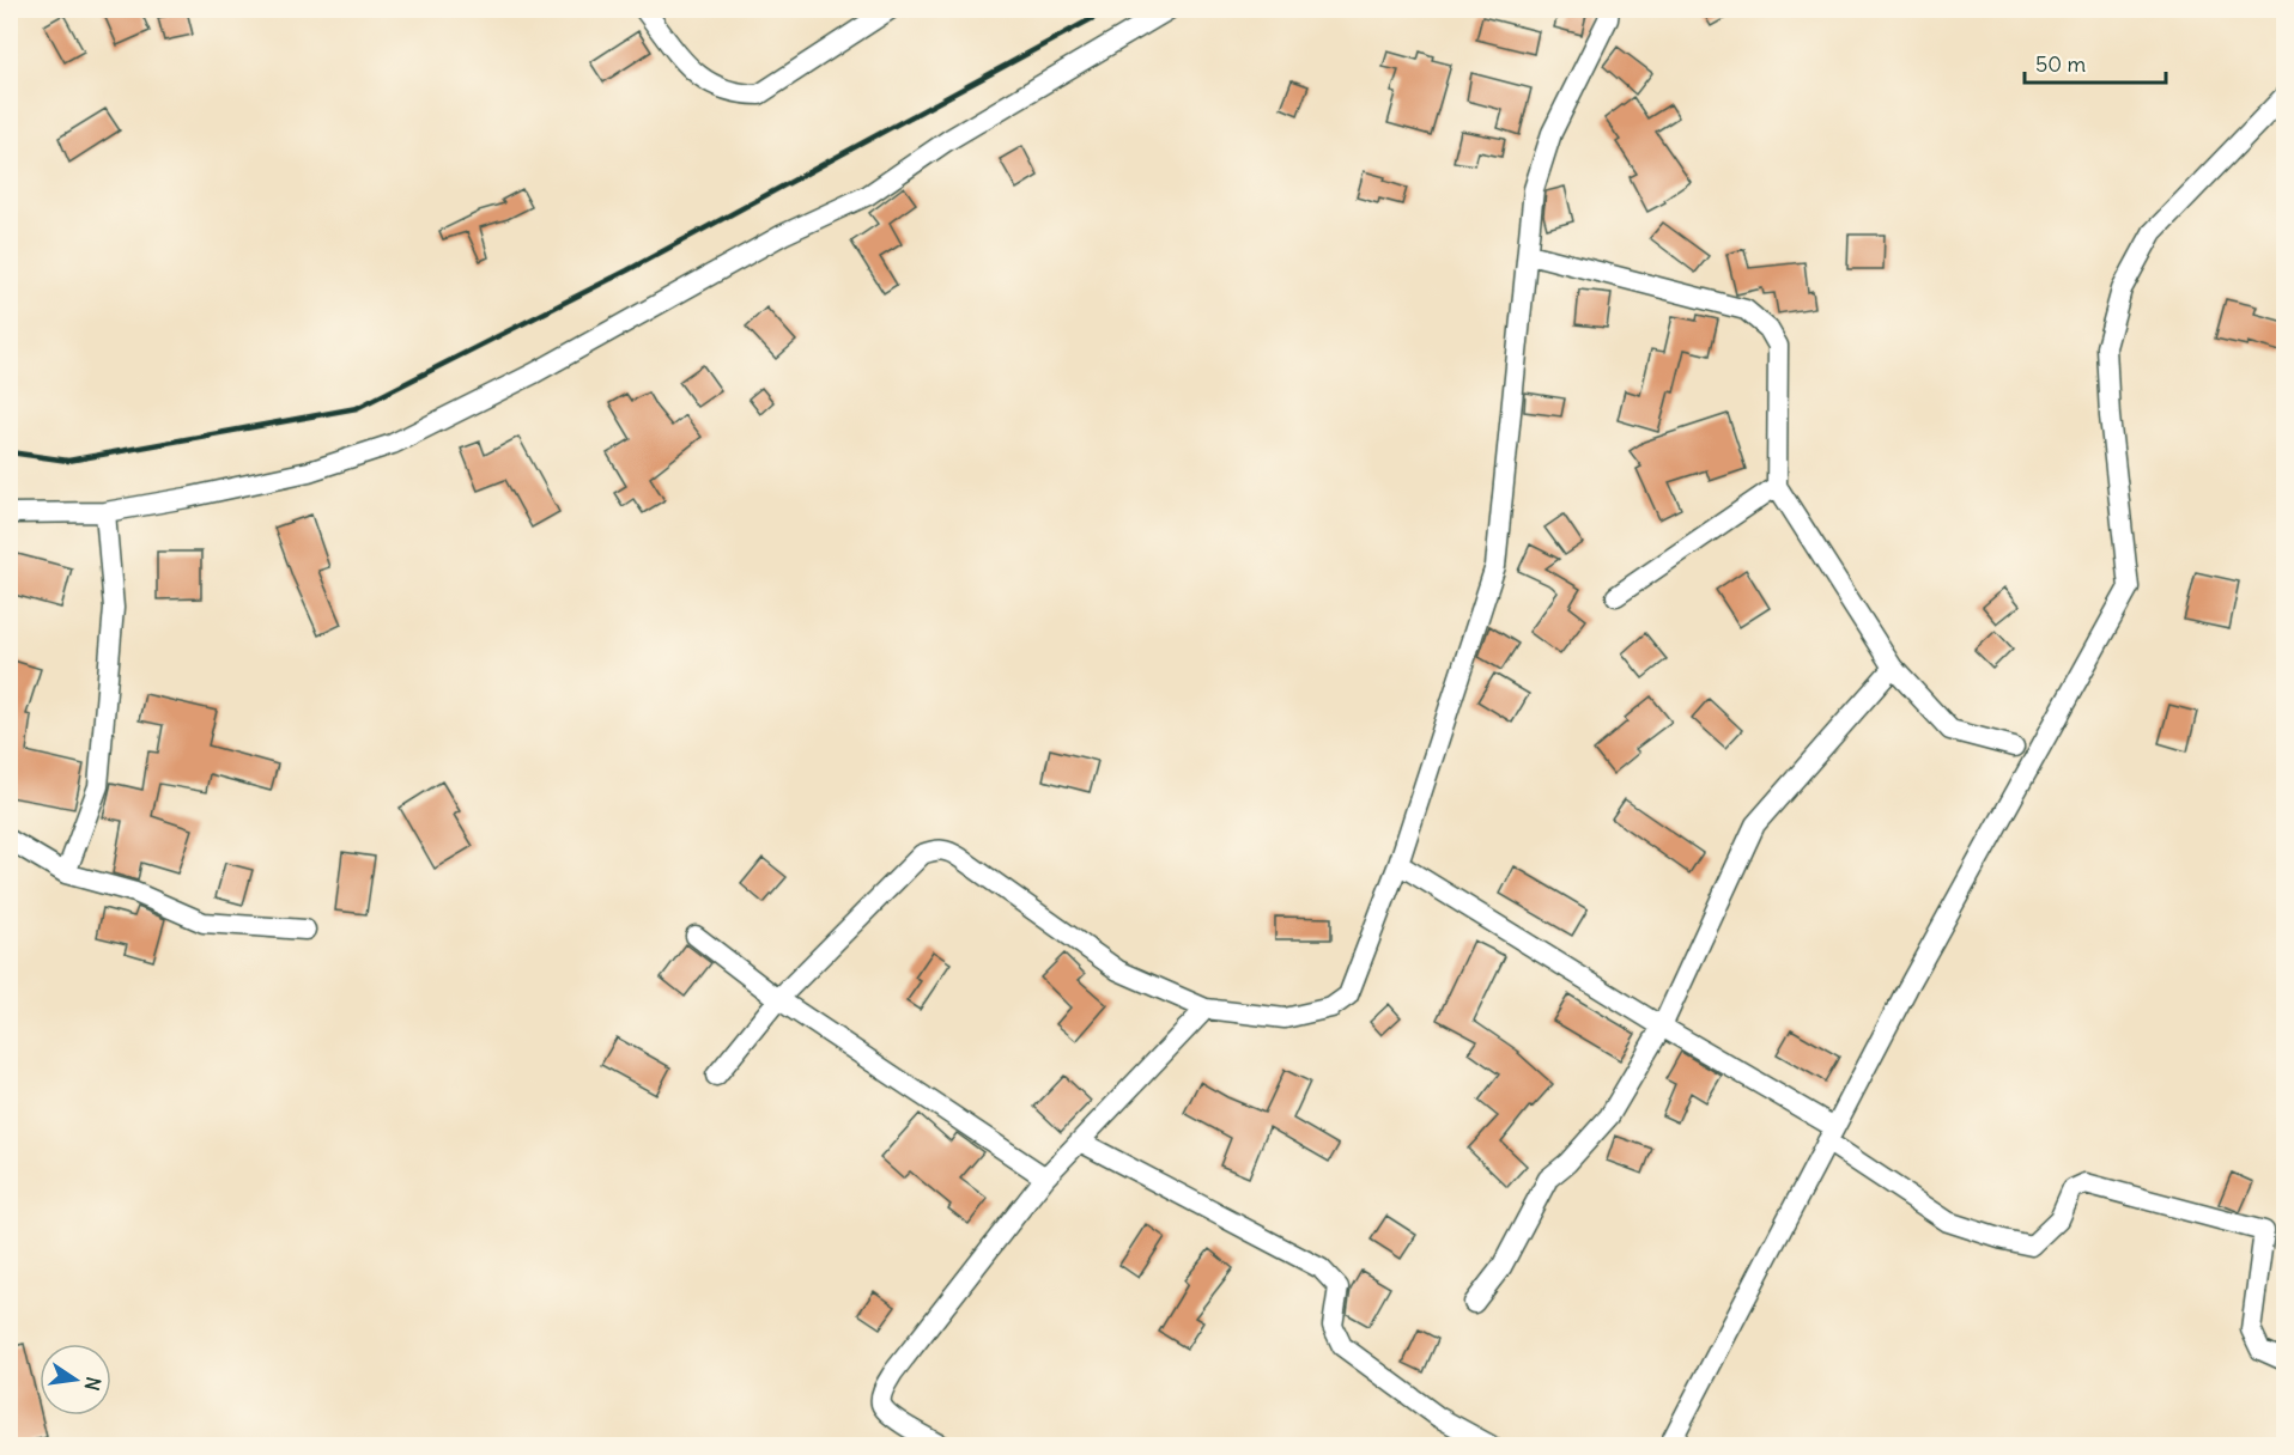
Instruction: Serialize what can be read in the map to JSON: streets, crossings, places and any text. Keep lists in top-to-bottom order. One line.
{"scale_bar":"50 m","north":"right"}
